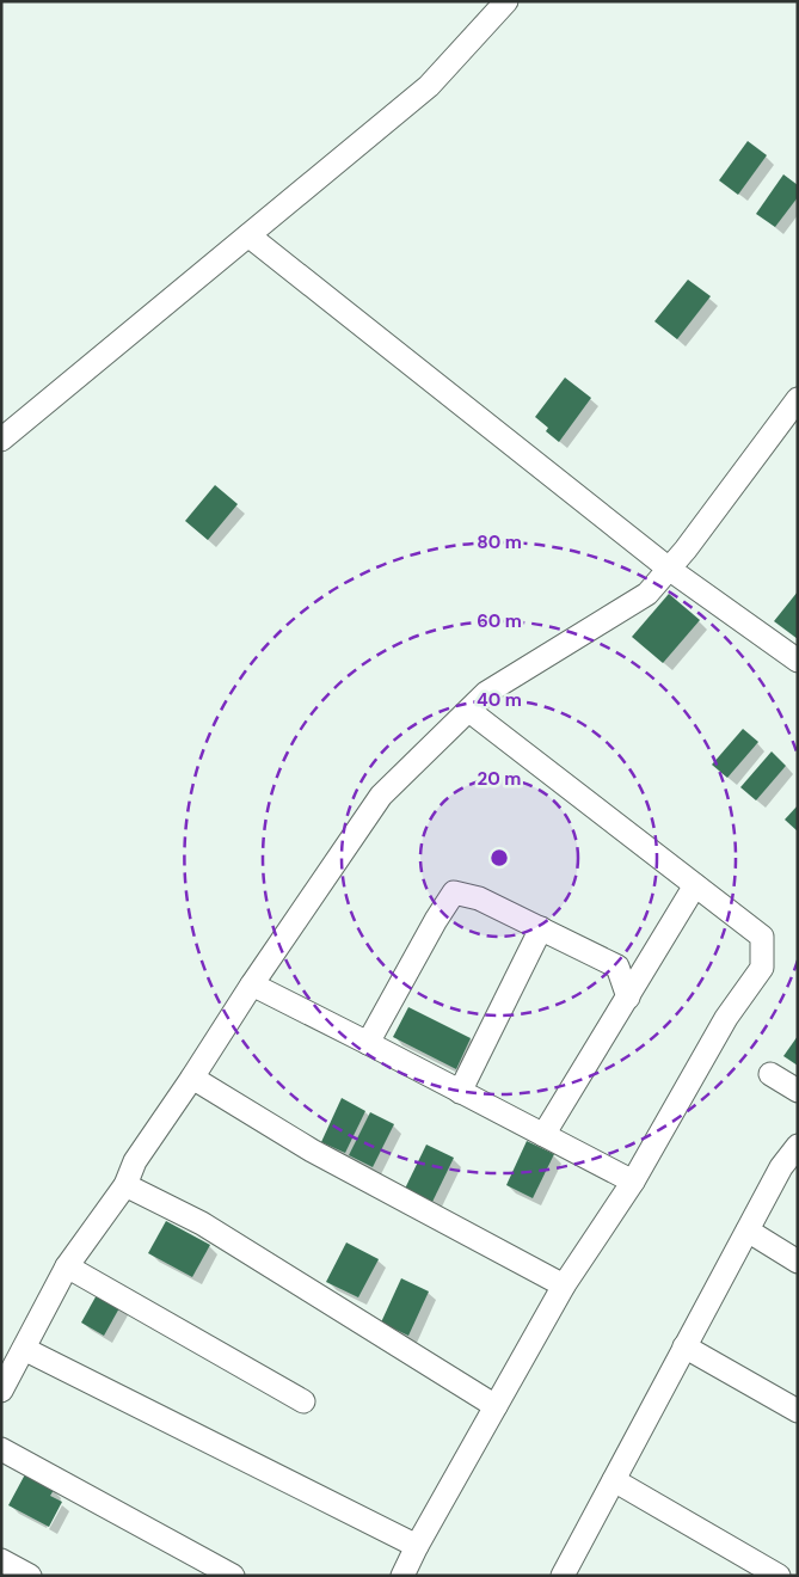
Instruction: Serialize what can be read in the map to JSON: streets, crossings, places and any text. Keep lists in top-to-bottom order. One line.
{"rings":["80 m","60 m","40 m","20 m"]}
